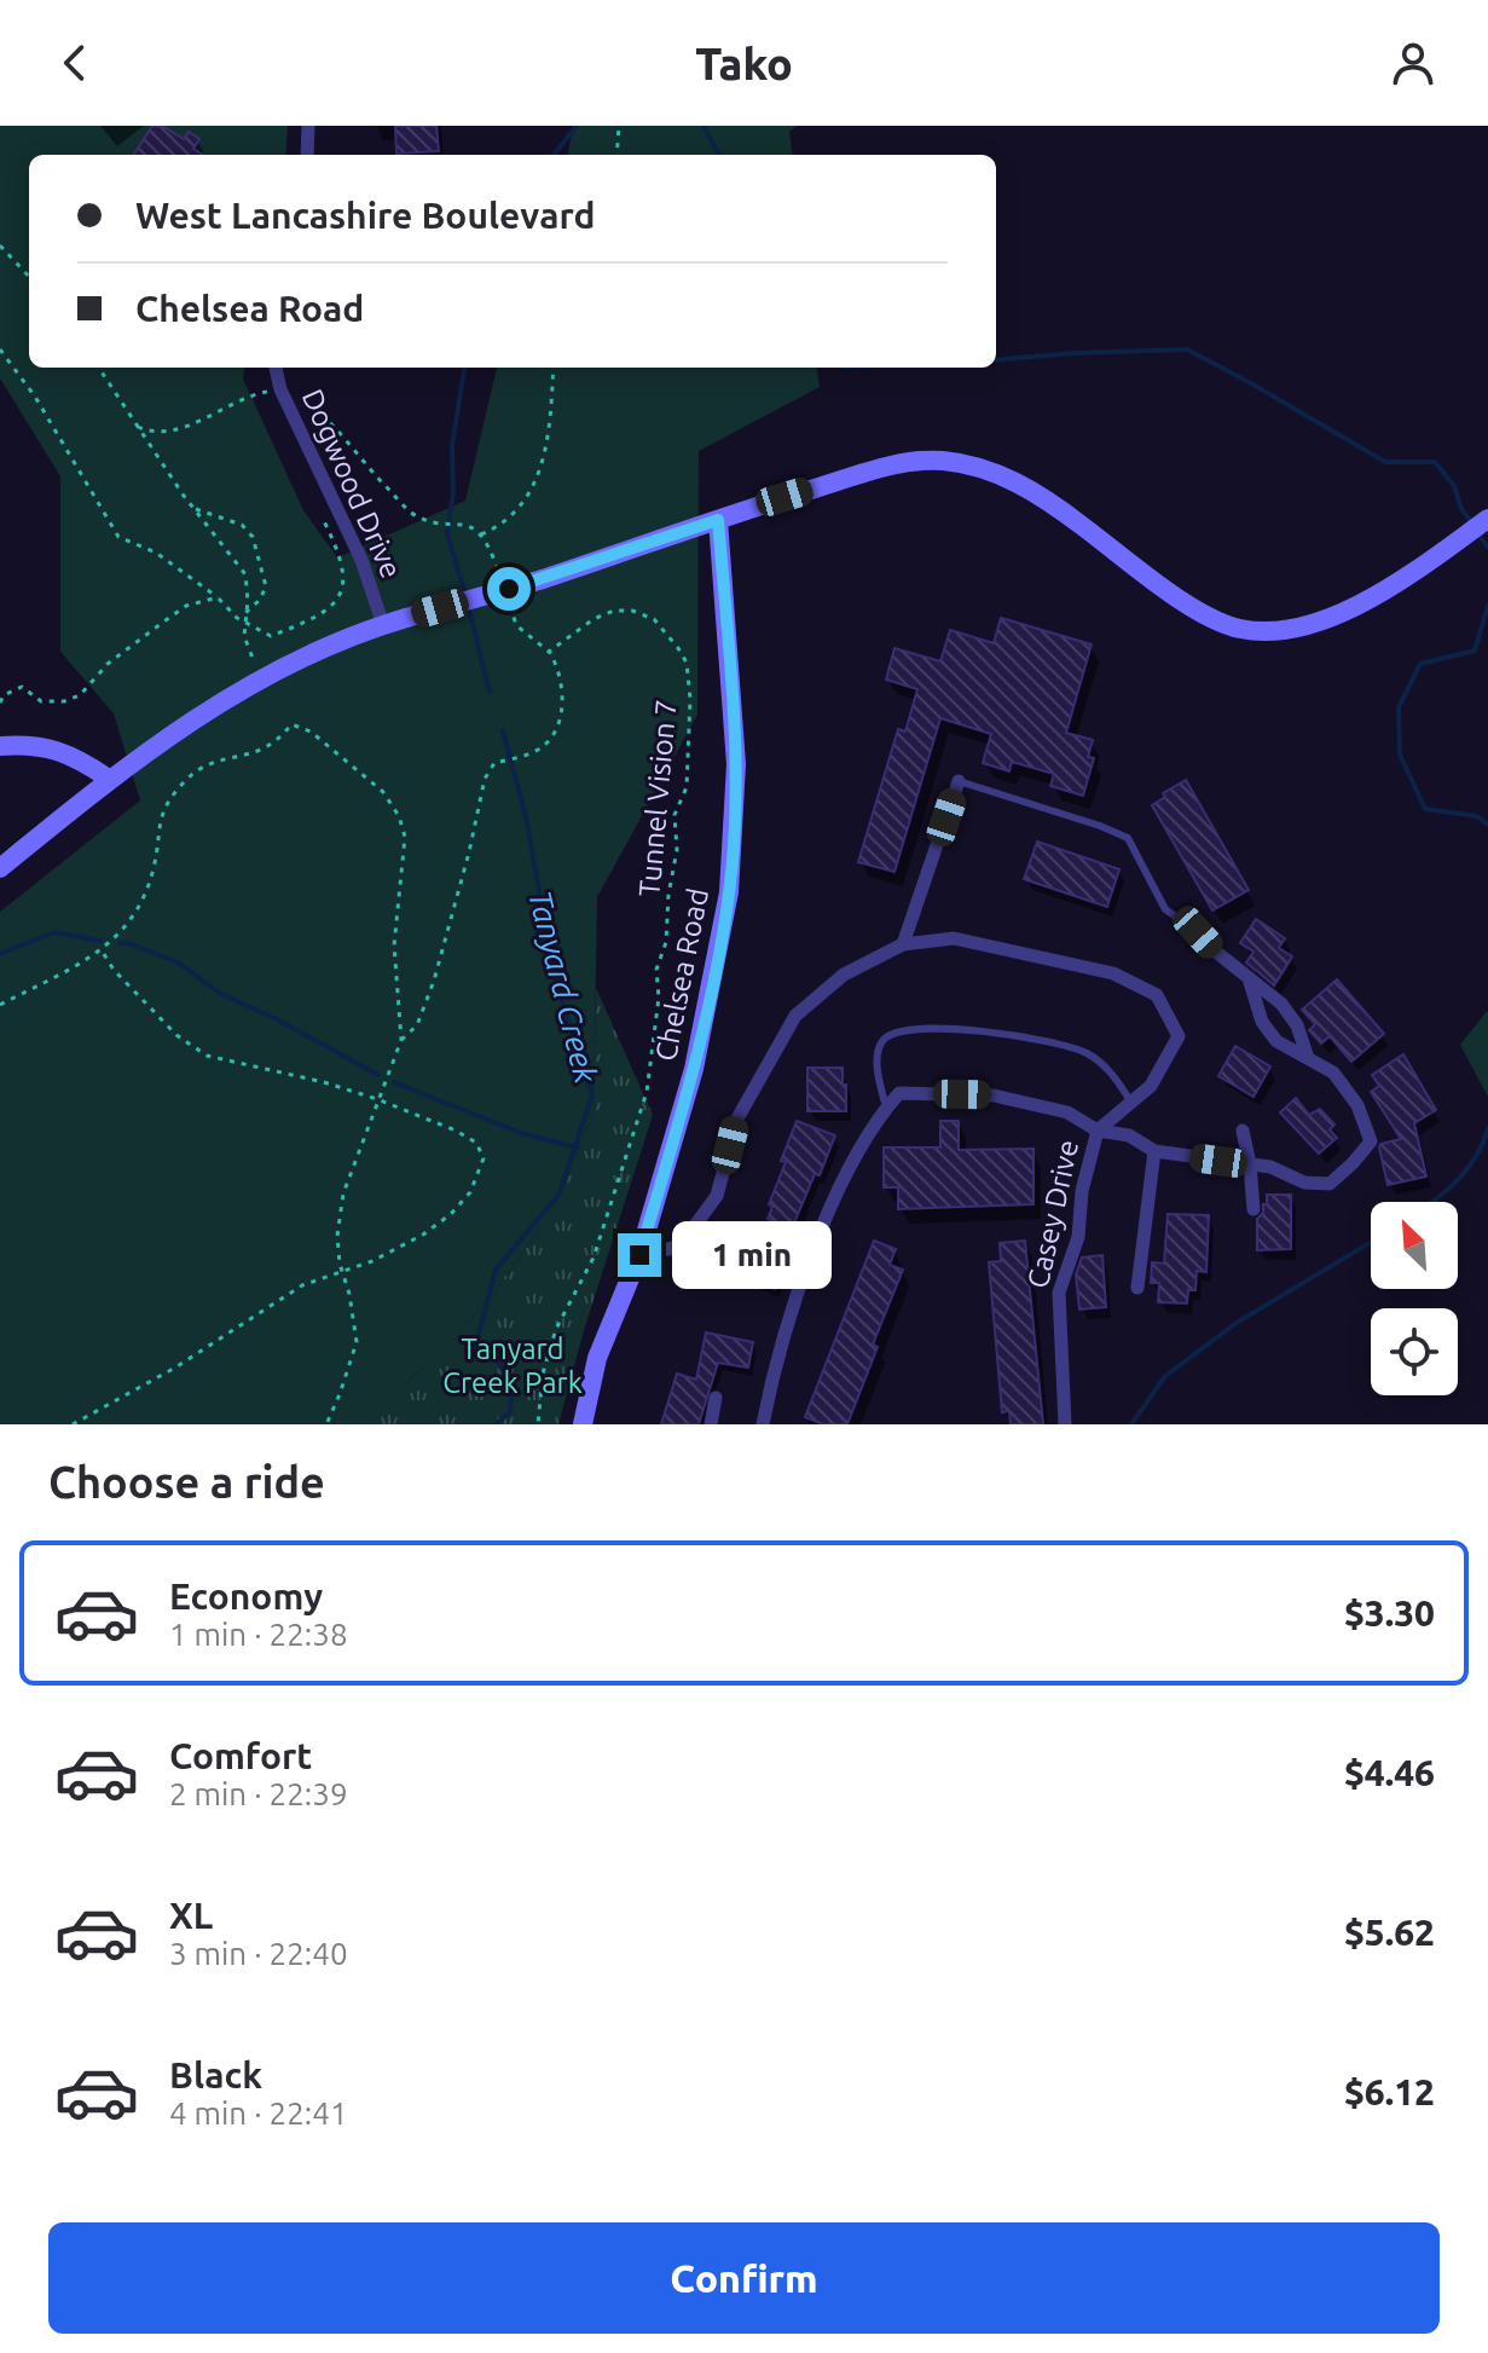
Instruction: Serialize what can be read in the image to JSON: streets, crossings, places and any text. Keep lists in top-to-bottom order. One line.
{"streets":{"main road":["Chelsea Road"],"street":["Dogwood Drive","Casey Drive"],"path":["Tunnel Vision 7"]},"water":["Tanyard Creek"],"parks":["Tanyard Creek Park"],"north":"top left","page":{"header":"Tako","banner":["West Lancashire Boulevard","Chelsea Road"],"bubble":"1 min","heading":"Choose a ride","list":[{"name":"Economy","note":"1 min · 22:38","value":"$3.30"},{"name":"Comfort","note":"2 min · 22:39","value":"$4.46"},{"name":"XL","note":"3 min · 22:40","value":"$5.62"},{"name":"Black","note":"4 min · 22:41","value":"$6.12"}],"buttons":"Confirm"}}
